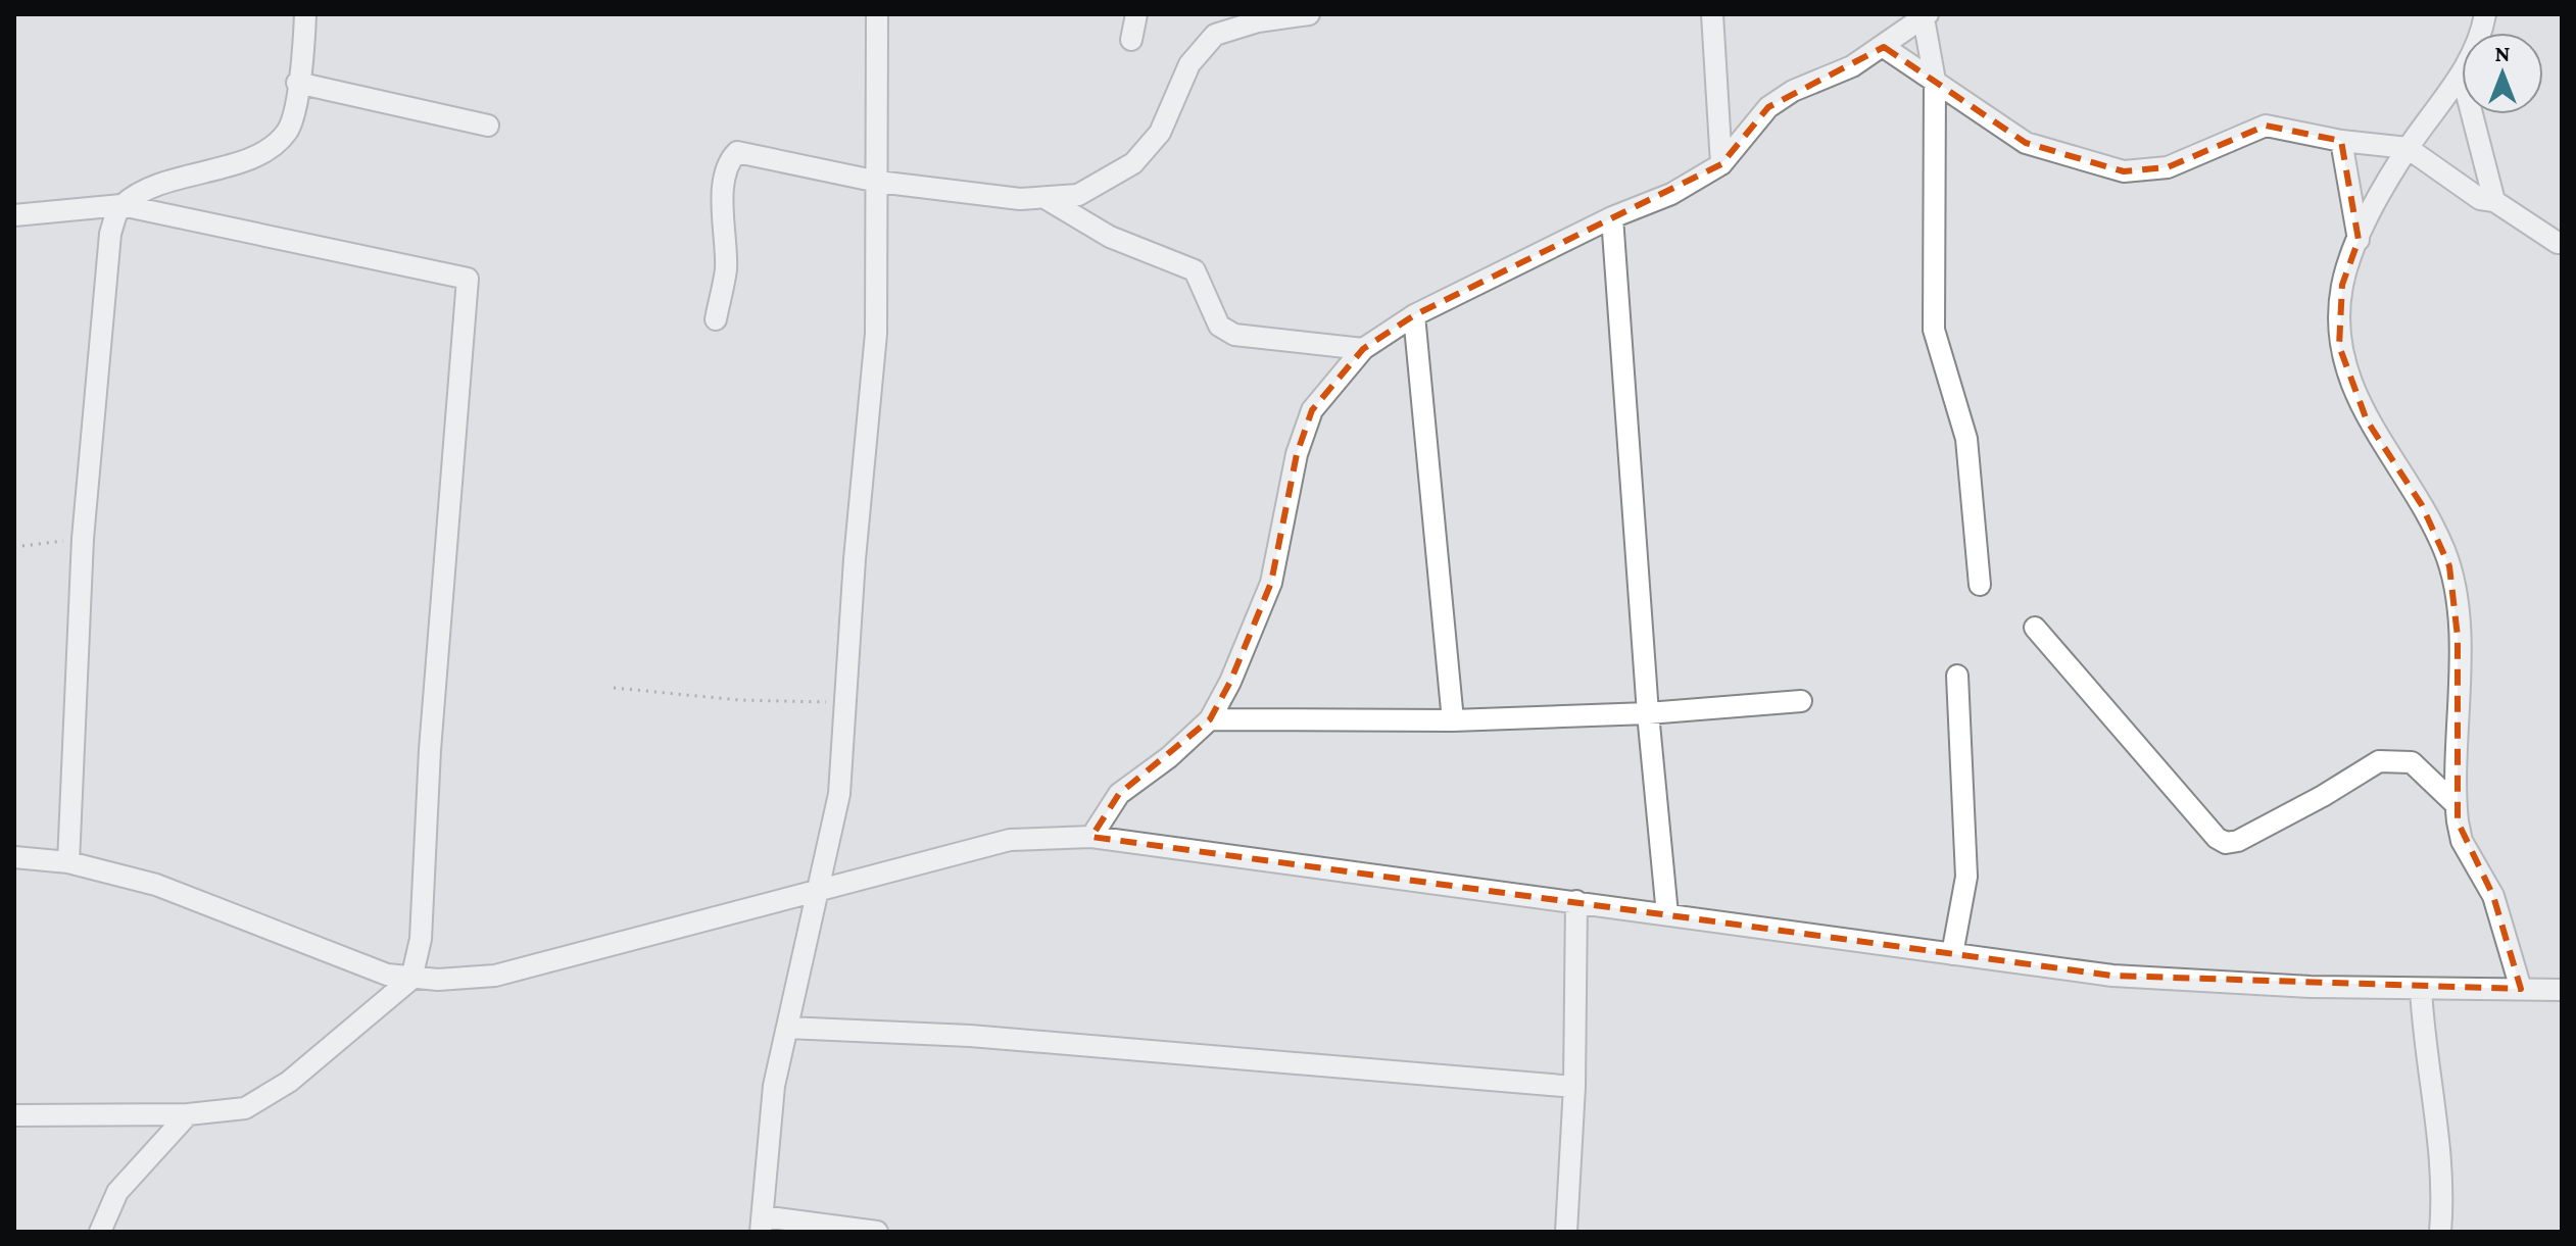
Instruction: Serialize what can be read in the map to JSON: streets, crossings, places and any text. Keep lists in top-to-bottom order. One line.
{"north":"top"}
